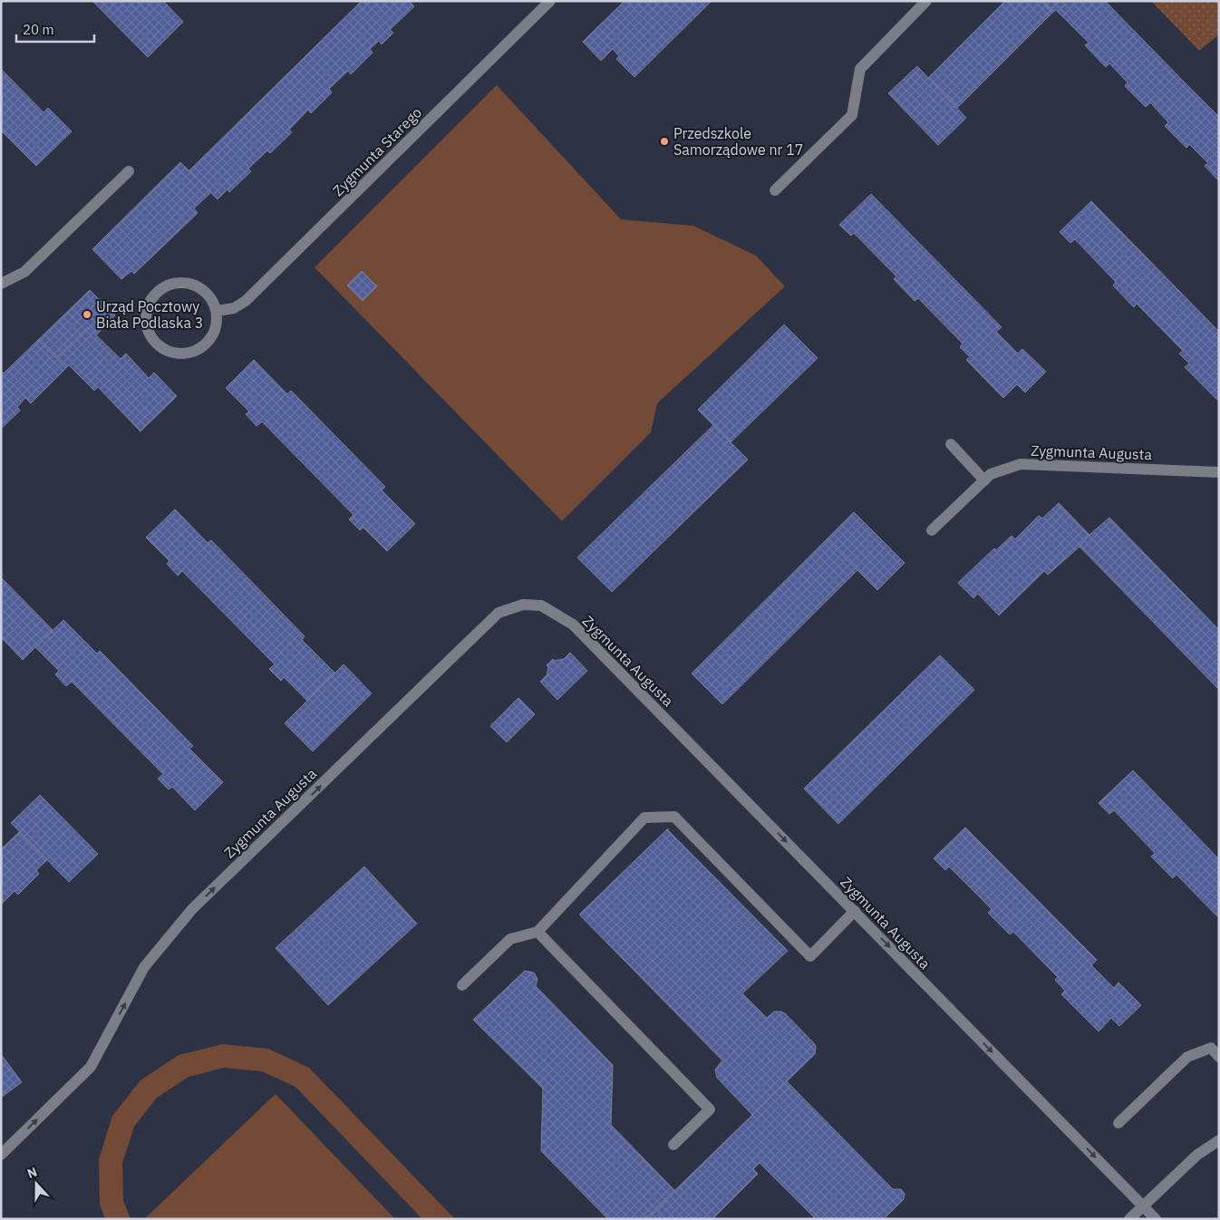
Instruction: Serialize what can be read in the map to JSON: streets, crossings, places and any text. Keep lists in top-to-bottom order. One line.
{"streets":{"street":["Zygmunta Starego","Zygmunta Augusta"]},"places":["Przedszkole Samorządowe nr 17","Urząd Pocztowy Biała Podlaska 3"],"scale_bar":"20 m","north":"top"}
